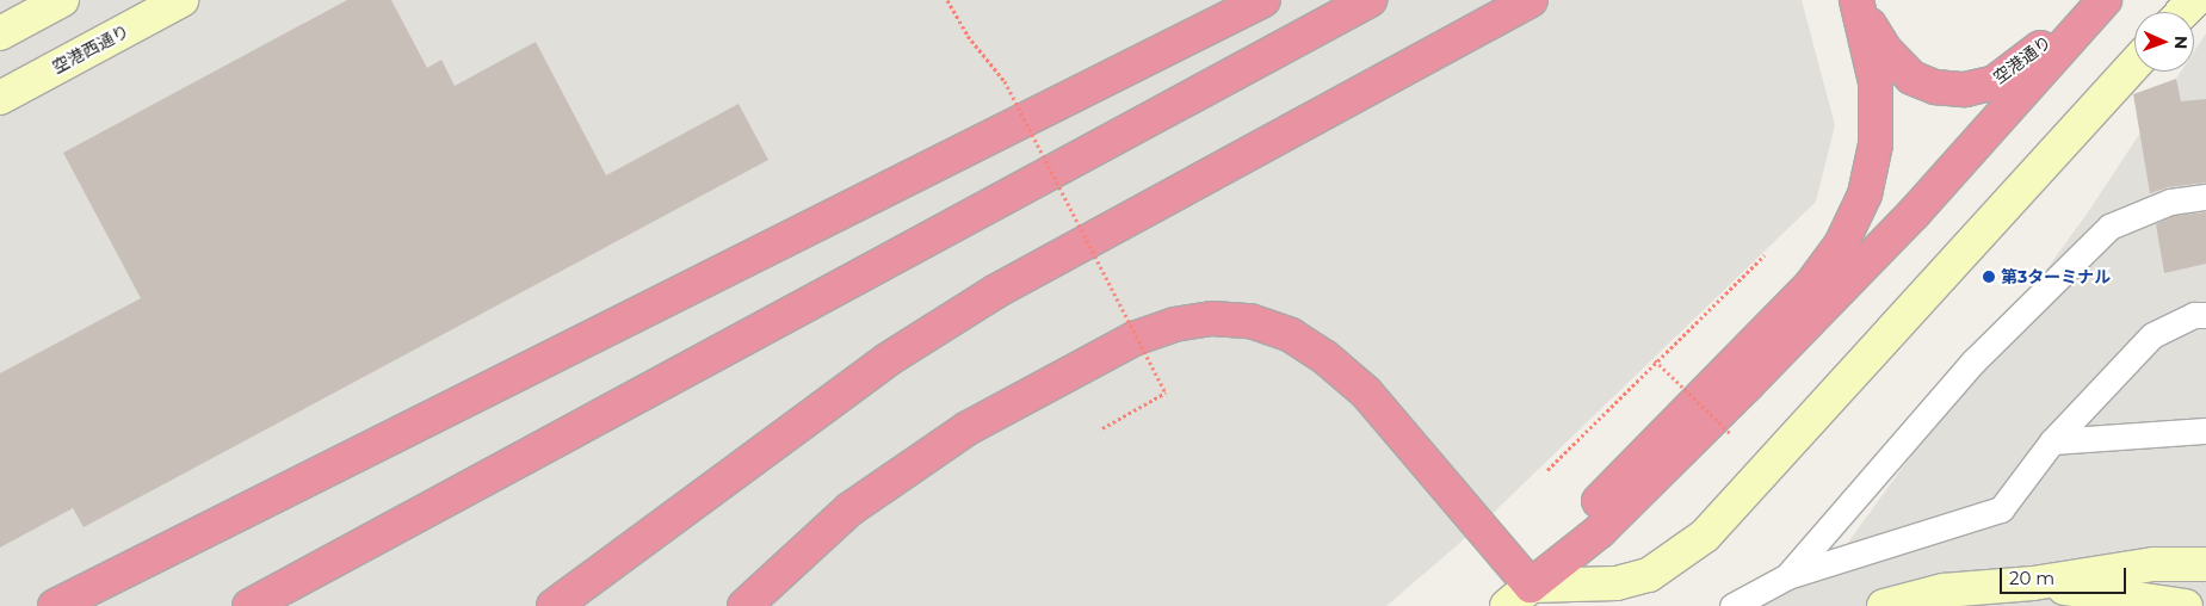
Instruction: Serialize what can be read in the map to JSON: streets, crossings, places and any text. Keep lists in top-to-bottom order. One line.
{"streets":{"highway":["空港通り"],"street":["空港西通り"]},"places":["第3ターミナル"],"scale_bar":"20 m","north":"right"}
